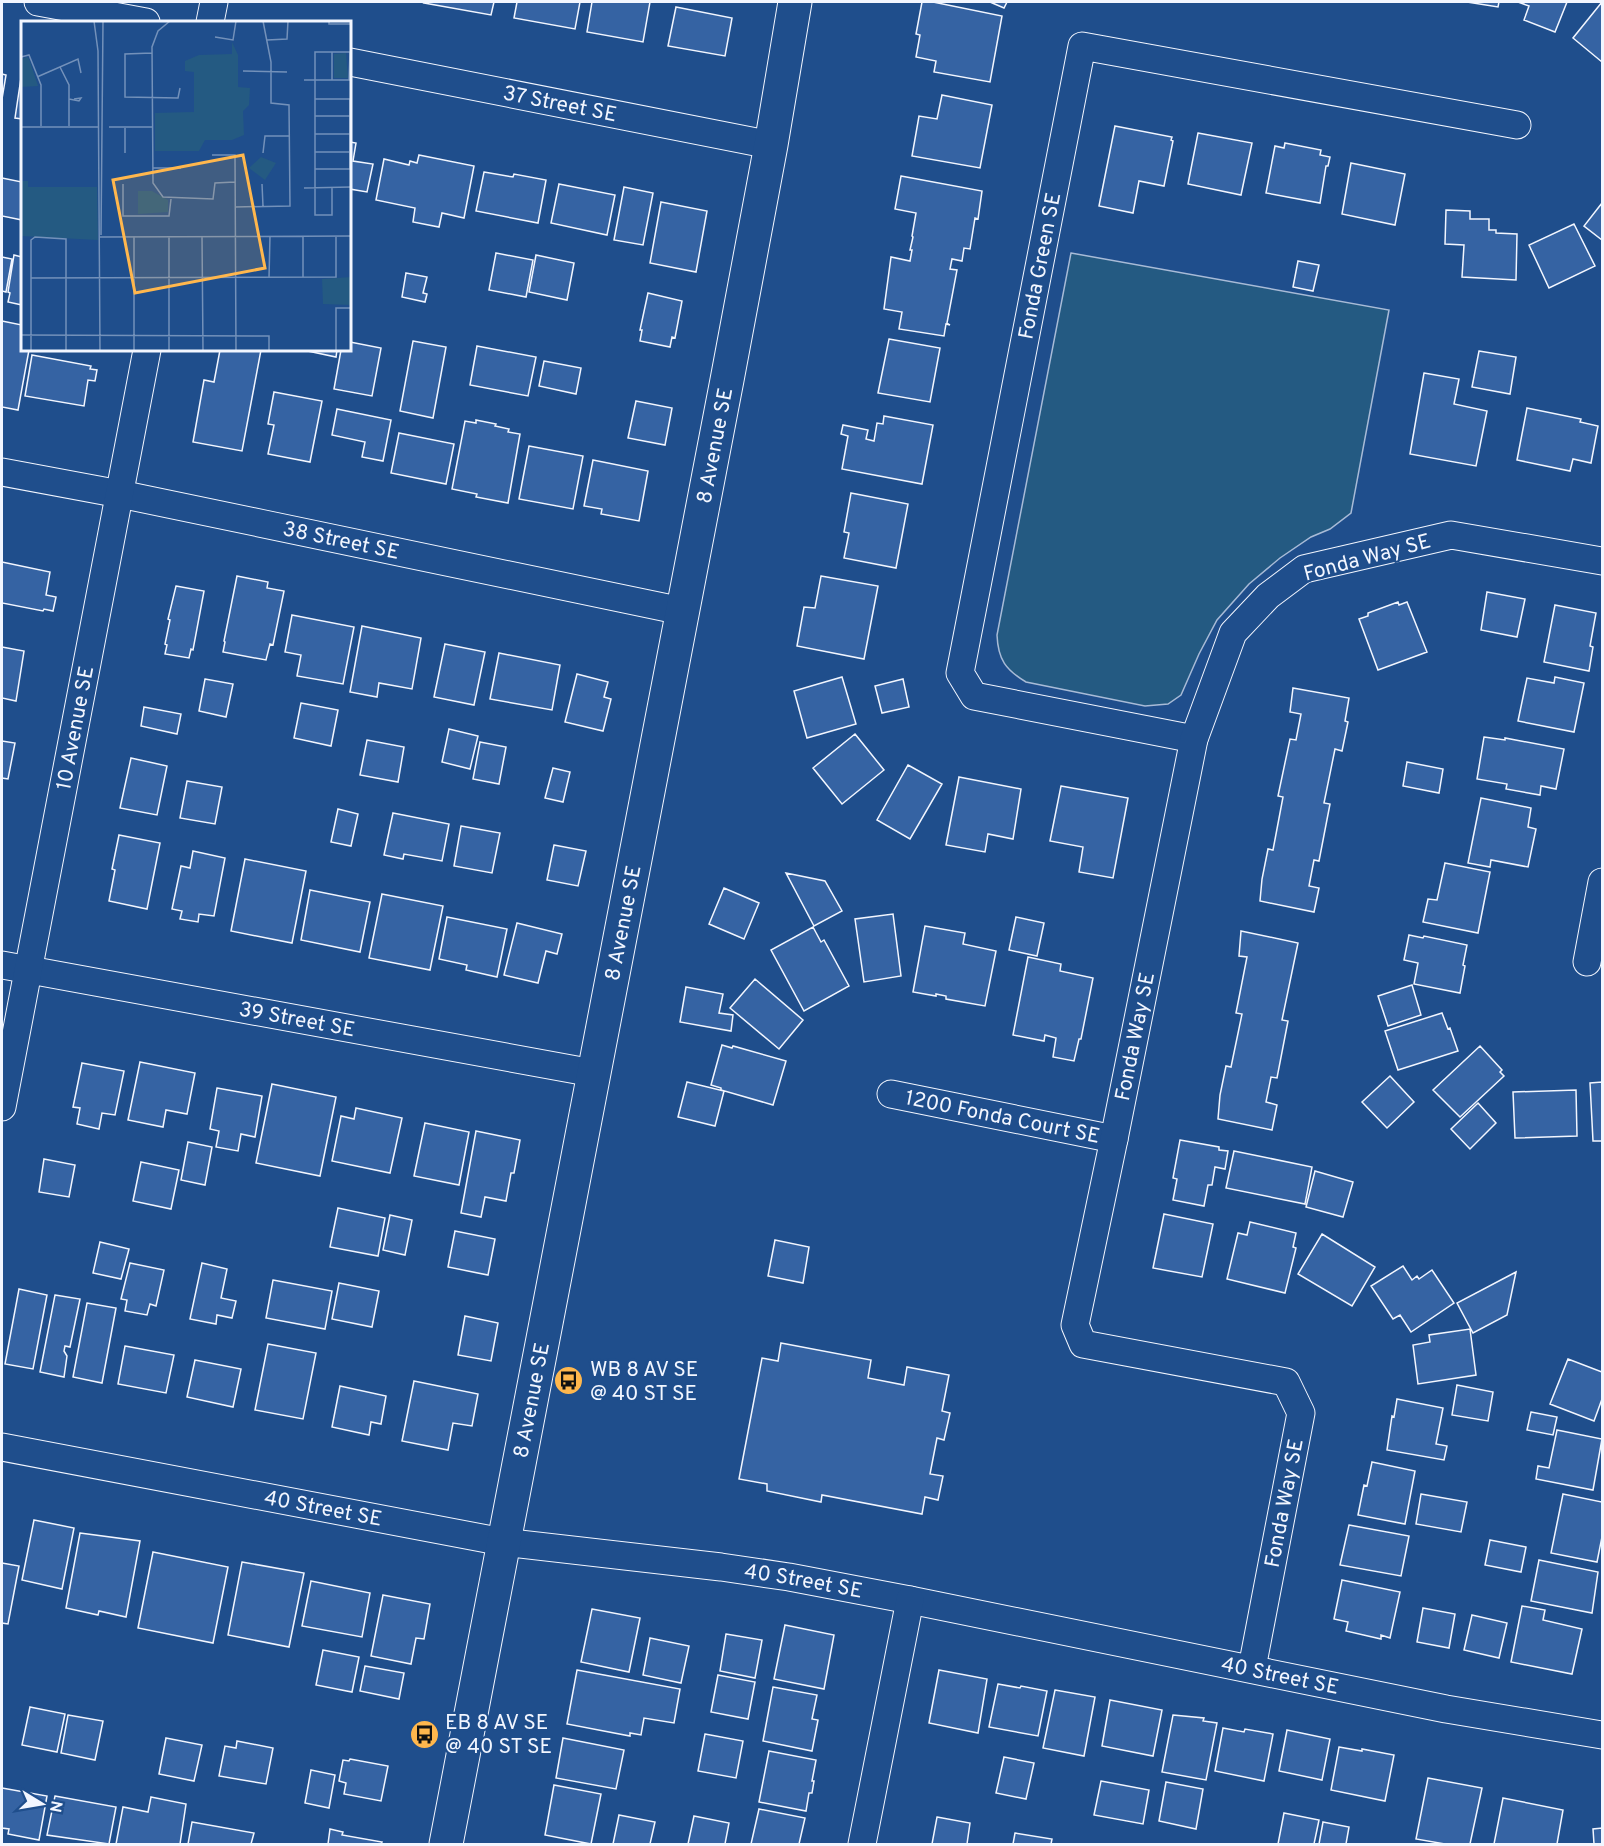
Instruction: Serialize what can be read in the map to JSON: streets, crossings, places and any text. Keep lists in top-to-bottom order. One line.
{"streets":{"street":["37 Street SE","Fonda Green SE","8 Avenue SE","38 Street SE","Fonda Way SE","10 Avenue SE","39 Street SE","1200 Fonda Court SE","40 Street SE"]},"crossings":[["37 Street SE","8 Avenue SE"],["Fonda Green SE","Fonda Way SE"],["8 Avenue SE","38 Street SE"],["8 Avenue SE","39 Street SE"],["8 Avenue SE","40 Street SE"],["38 Street SE","10 Avenue SE"],["Fonda Way SE","1200 Fonda Court SE"],["Fonda Way SE","40 Street SE"],["10 Avenue SE","39 Street SE"]],"places":{"bus stop":["WB 8 AV SE @ 40 ST SE","EB 8 AV SE @ 40 ST SE"]},"north":"right"}
